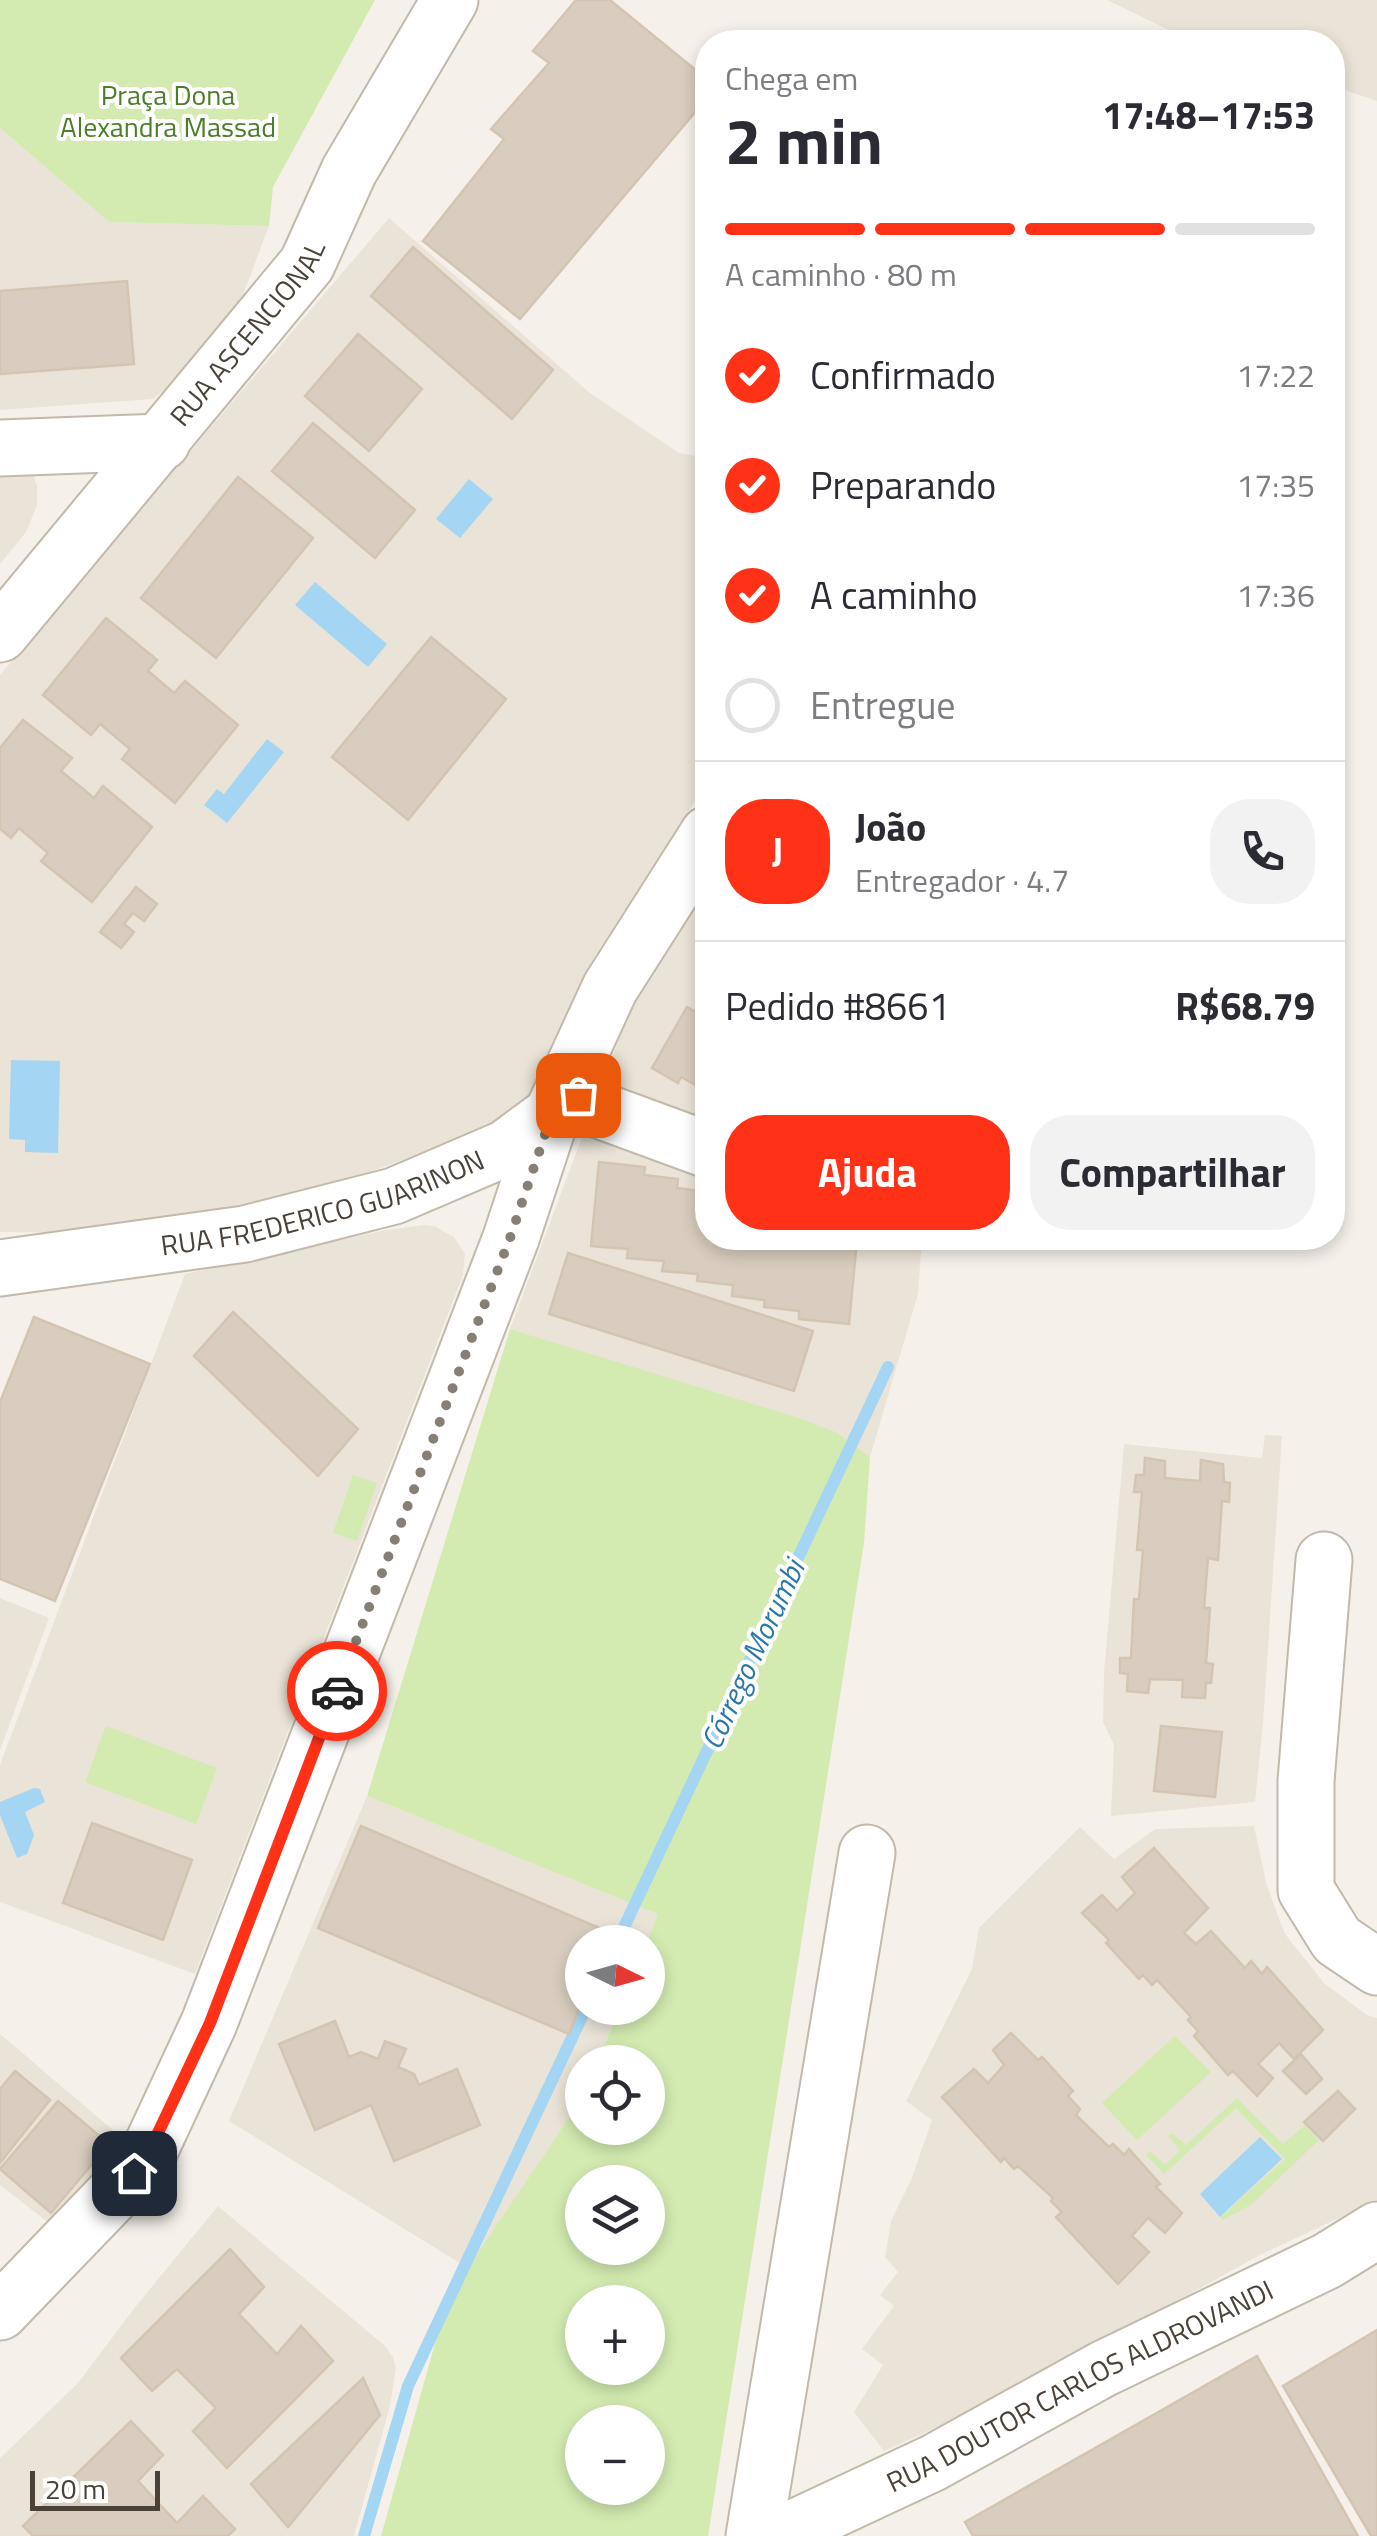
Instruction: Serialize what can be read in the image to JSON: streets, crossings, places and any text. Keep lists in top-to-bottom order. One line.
{"streets":{"street":["RUA ASCENCIONAL","RUA FREDERICO GUARINON","RUA DOUTOR CARLOS ALDROVANDI"]},"water":["Córrego Morumbi"],"parks":["Praça Dona Alexandra Massad"],"scale_bar":"20 m","north":"right","page":{"heading":["2 min","Chega em","17:48–17:53"],"panel":["João","Entregador · 4.7","Pedido #8661","R$68.79"],"bar":"A caminho · 80 m","list":[["Confirmado","17:22"],["Preparando","17:35"],["A caminho","17:36"],"Entregue"],"round":"J","buttons":["Ajuda","Compartilhar"],"map_buttons":["+","−"],"scale":"20 m"}}
